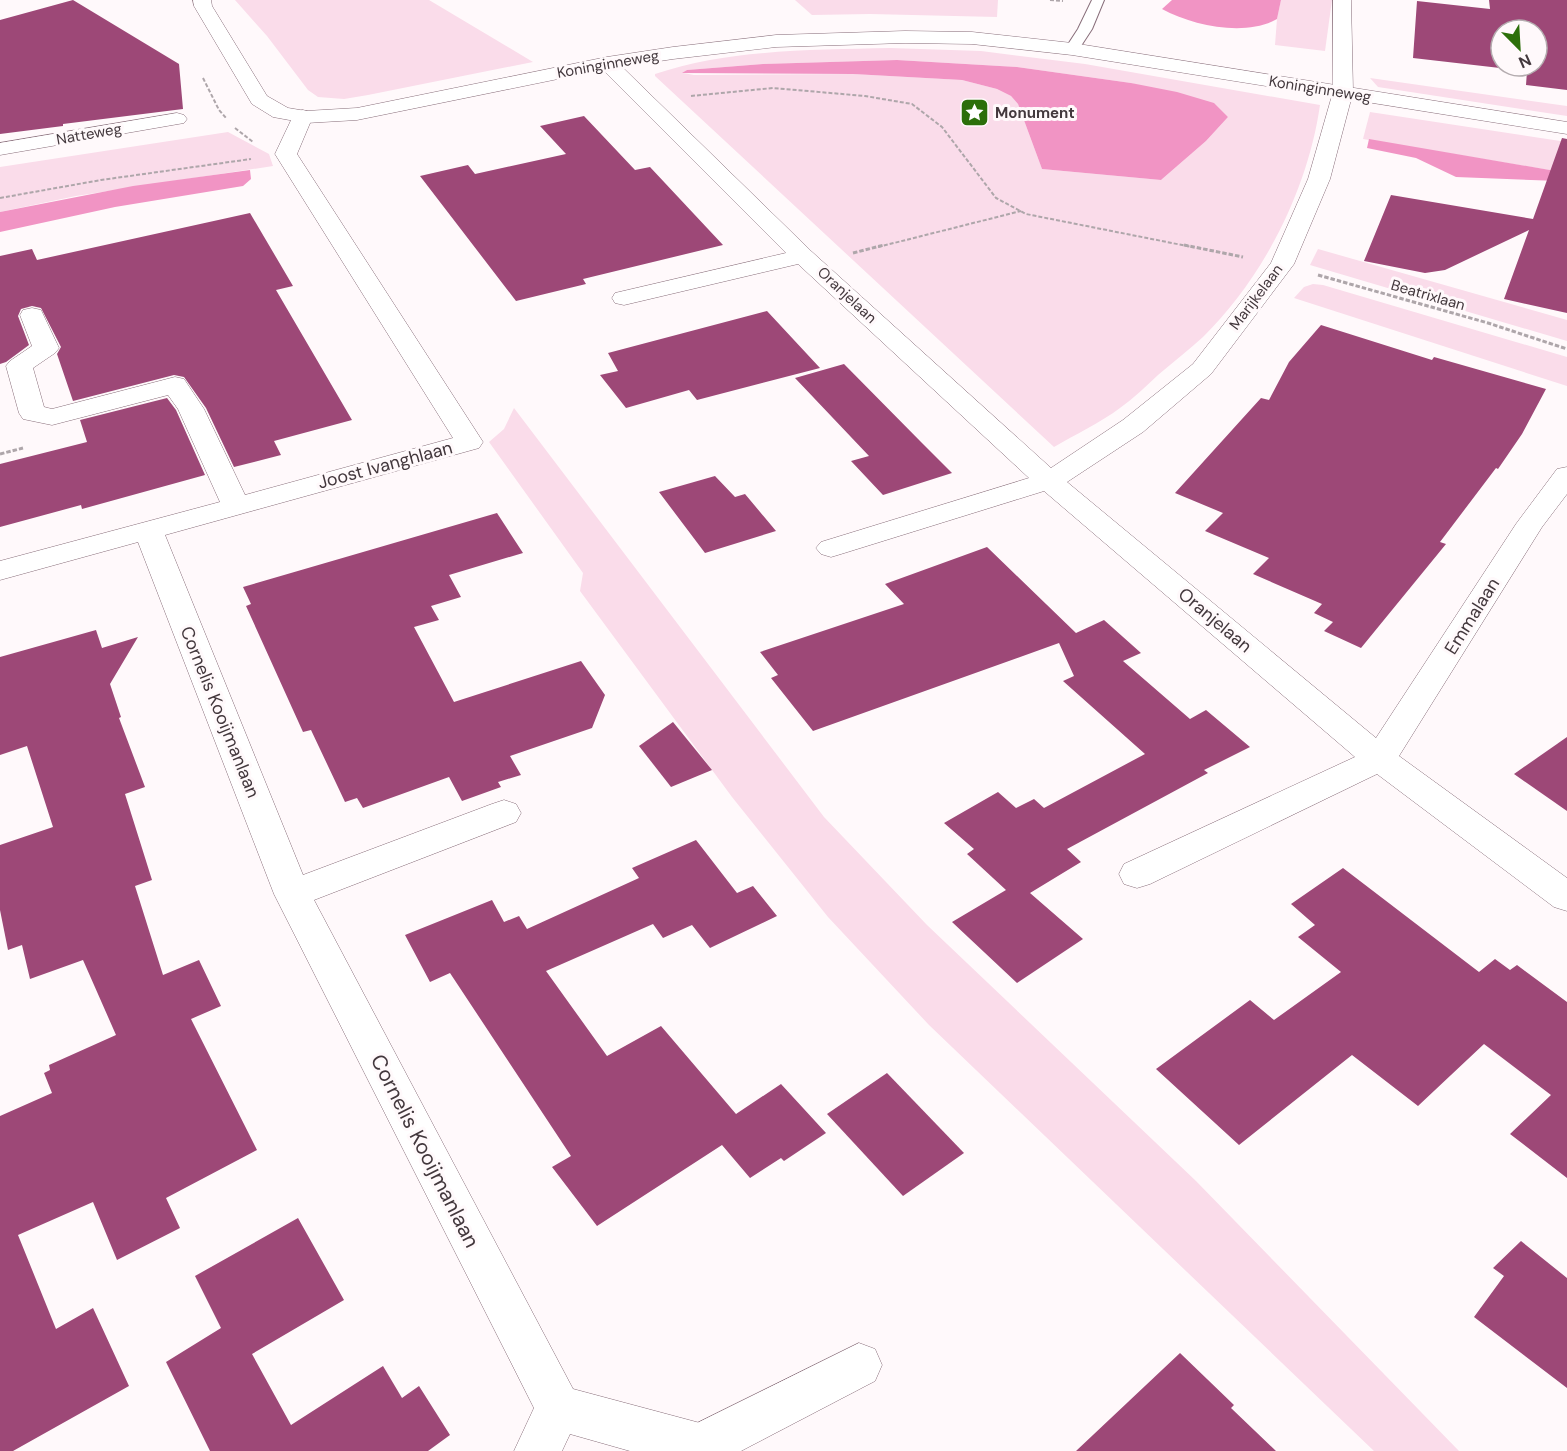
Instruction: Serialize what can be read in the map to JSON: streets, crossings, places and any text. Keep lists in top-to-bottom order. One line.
{"streets":{"street":["Koninginneweg","Natteweg","Oranjelaan","Marijkelaan","Joost Ivanghlaan","Emmalaan","Cornelis Kooijmanlaan"],"path":["Beatrixlaan"]},"crossings":[["Koninginneweg","Oranjelaan"],["Koninginneweg","Marijkelaan"],["Oranjelaan","Marijkelaan"],["Oranjelaan","Emmalaan"],["Beatrixlaan","Marijkelaan"],["Joost Ivanghlaan","Cornelis Kooijmanlaan"]],"places":{"place":["Monument"]},"north":"bottom right"}
